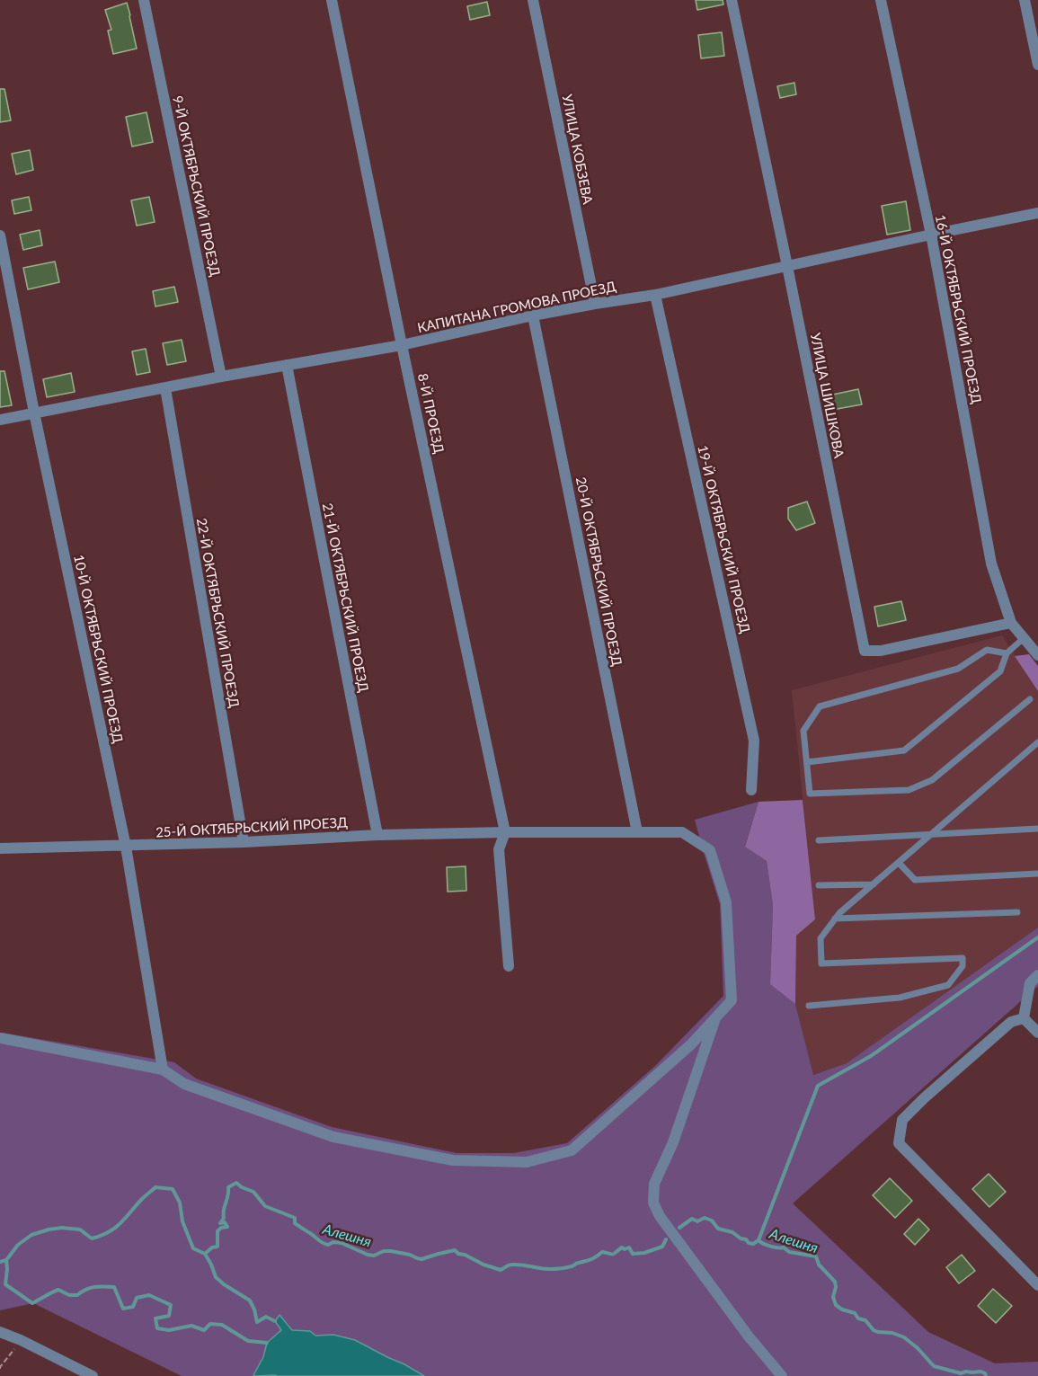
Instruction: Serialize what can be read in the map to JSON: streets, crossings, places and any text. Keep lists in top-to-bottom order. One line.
{"streets":{"street":["УЛИЦА КОБЗЕВА","9-Й ОКТЯБРЬСКИЙ ПРОЕЗД","КАПИТАНА ГРОМОВА ПРОЕЗД","16-Й ОКТЯБРЬСКИЙ ПРОЕЗД","УЛИЦА ШИШКОВА","8-Й ПРОЕЗД","19-Й ОКТЯБРЬСКИЙ ПРОЕЗД","20-Й ОКТЯБРЬСКИЙ ПРОЕЗД","21-Й ОКТЯБРЬСКИЙ ПРОЕЗД","22-Й ОКТЯБРЬСКИЙ ПРОЕЗД","10-Й ОКТЯБРЬСКИЙ ПРОЕЗД","25-Й ОКТЯБРЬСКИЙ ПРОЕЗД"]},"crossings":[["УЛИЦА КОБЗЕВА","КАПИТАНА ГРОМОВА ПРОЕЗД"],["9-Й ОКТЯБРЬСКИЙ ПРОЕЗД","КАПИТАНА ГРОМОВА ПРОЕЗД"],["КАПИТАНА ГРОМОВА ПРОЕЗД","16-Й ОКТЯБРЬСКИЙ ПРОЕЗД"],["КАПИТАНА ГРОМОВА ПРОЕЗД","УЛИЦА ШИШКОВА"],["КАПИТАНА ГРОМОВА ПРОЕЗД","8-Й ПРОЕЗД"],["КАПИТАНА ГРОМОВА ПРОЕЗД","19-Й ОКТЯБРЬСКИЙ ПРОЕЗД"],["КАПИТАНА ГРОМОВА ПРОЕЗД","20-Й ОКТЯБРЬСКИЙ ПРОЕЗД"],["КАПИТАНА ГРОМОВА ПРОЕЗД","21-Й ОКТЯБРЬСКИЙ ПРОЕЗД"],["КАПИТАНА ГРОМОВА ПРОЕЗД","22-Й ОКТЯБРЬСКИЙ ПРОЕЗД"],["КАПИТАНА ГРОМОВА ПРОЕЗД","10-Й ОКТЯБРЬСКИЙ ПРОЕЗД"],["16-Й ОКТЯБРЬСКИЙ ПРОЕЗД","УЛИЦА ШИШКОВА"],["8-Й ПРОЕЗД","25-Й ОКТЯБРЬСКИЙ ПРОЕЗД"],["20-Й ОКТЯБРЬСКИЙ ПРОЕЗД","25-Й ОКТЯБРЬСКИЙ ПРОЕЗД"],["21-Й ОКТЯБРЬСКИЙ ПРОЕЗД","25-Й ОКТЯБРЬСКИЙ ПРОЕЗД"],["22-Й ОКТЯБРЬСКИЙ ПРОЕЗД","25-Й ОКТЯБРЬСКИЙ ПРОЕЗД"],["10-Й ОКТЯБРЬСКИЙ ПРОЕЗД","25-Й ОКТЯБРЬСКИЙ ПРОЕЗД"]],"water":["Алешня"]}
